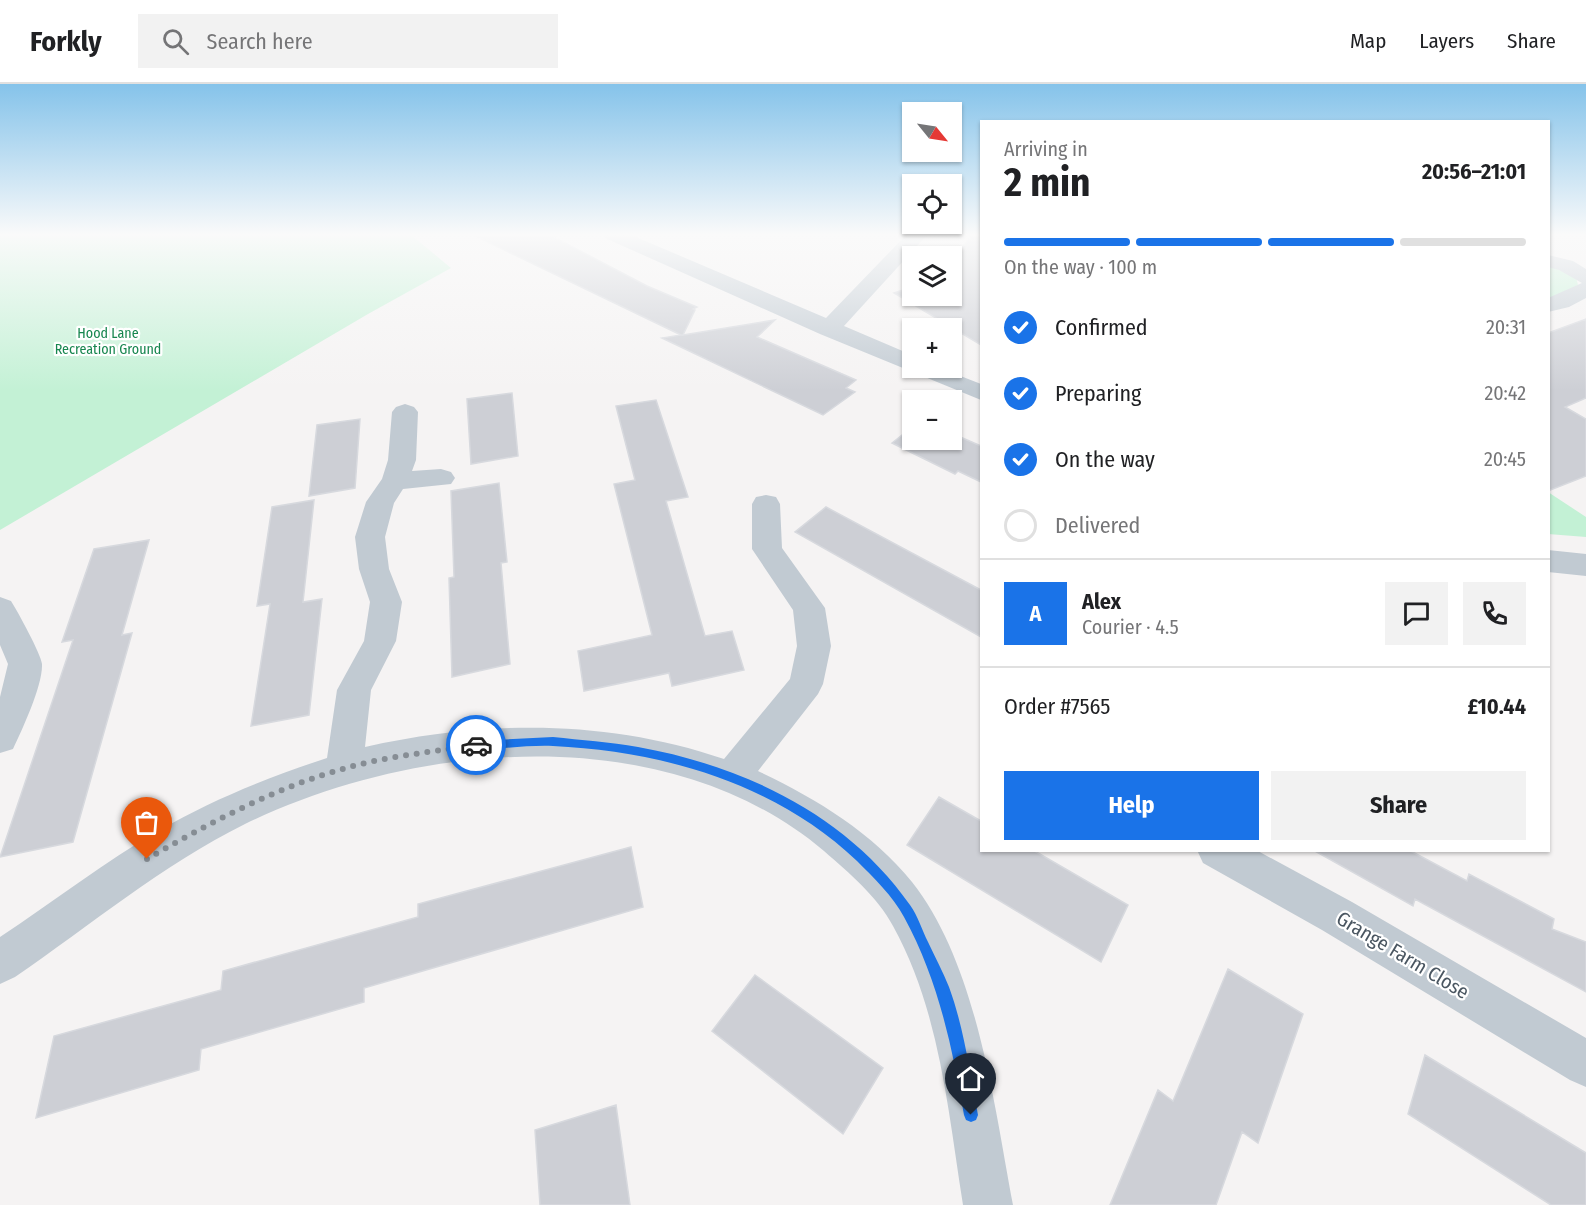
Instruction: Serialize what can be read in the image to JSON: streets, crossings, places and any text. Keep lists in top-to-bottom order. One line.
{"streets":{"street":["Grange Farm Close"]},"parks":["Hood Lane Recreation Ground"],"north":"bottom right","page":{"header":"Forkly","search":"Search here","nav":["Map","Layers","Share"],"map_buttons":["+","−"],"heading":["2 min","Arriving in","20:56–21:01"],"panel":["Alex","Courier · 4.5","Order #7565","£10.44"],"bar":"On the way · 100 m","list":[["Confirmed","20:31"],["Preparing","20:42"],["On the way","20:45"],"Delivered"],"round":"A","buttons":["Help","Share"]}}
